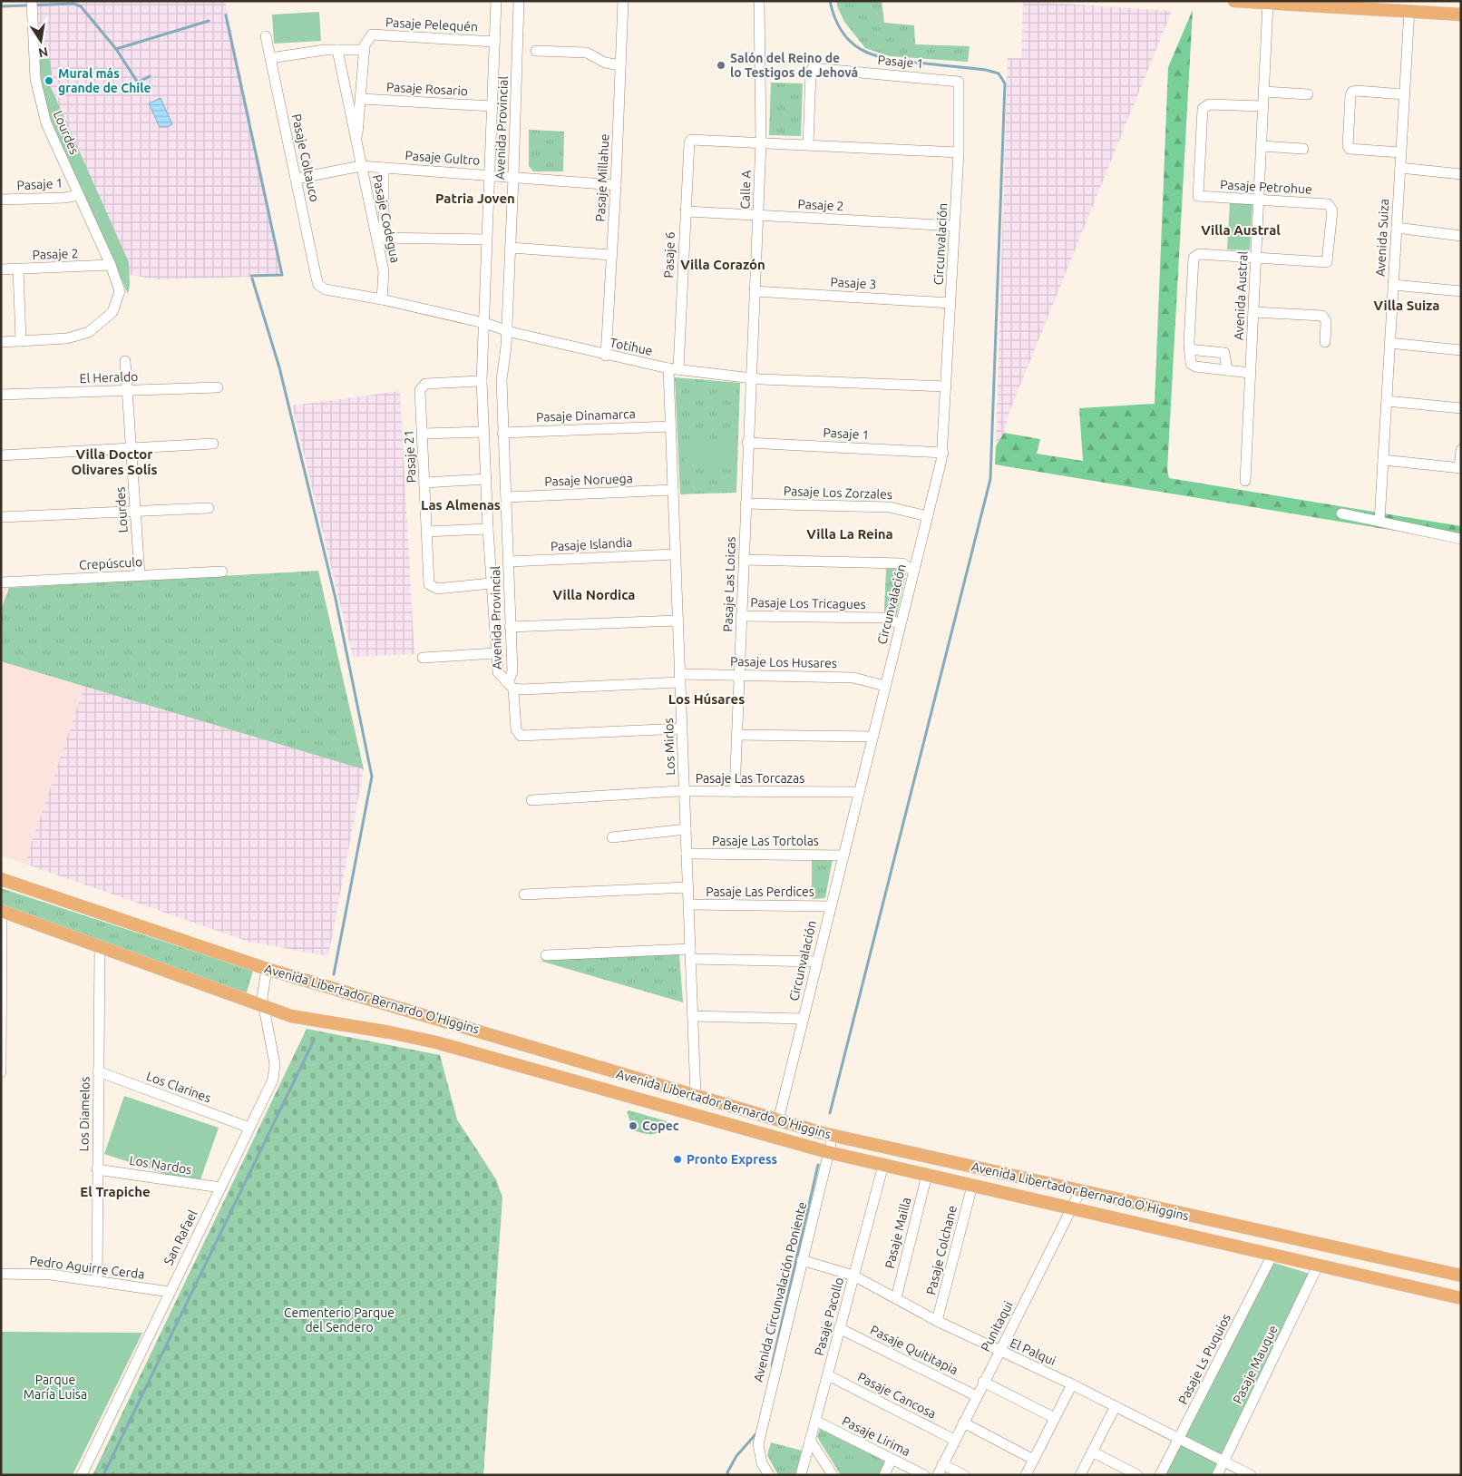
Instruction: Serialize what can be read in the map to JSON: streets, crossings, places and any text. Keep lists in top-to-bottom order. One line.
{"streets":{"main road":["Avenida Libertador Bernardo O'Higgins"],"street":["Pasaje Pelequén","Pasaje 1","Pasaje Rosario","Avenida Provincial","Lourdes","Pasaje Coltauco","Pasaje Gultro","Pasaje Millahue","Pasaje Petrohue","Calle A","Pasaje 2","Pasaje Codegua","Avenida Suiza","Circunvalación","Pasaje 6","Pasaje 3","Avenida Austral","Totihue","El Heraldo","Pasaje Dinamarca","Pasaje 21","Pasaje Noruega","Pasaje Los Zorzales","Pasaje Islandia","Crepúsculo","Pasaje Las Loicas","Pasaje Los Tricagues","Pasaje Los Husares","Los Mirlos","Pasaje Las Torcazas","Pasaje Las Tortolas","Pasaje Las Perdices","Los Clarines","Los Diamelos","Los Nardos","Pasaje Mailla","San Rafael","Pasaje Colchane","Pedro Aguirre Cerda","Avenida Circunvalación Poniente","Pasaje Pacollo","Punitaqui","Pasaje Quititapia","El Palqui","Pasaje Ls Puquios","Pasaje Mauque","Pasaje Cancosa","Pasaje Lirima"]},"crossings":[["Pasaje Pelequén","Avenida Provincial"],["Pasaje Pelequén","Pasaje Codegua"],["Pasaje 1","Lourdes"],["Pasaje 1","Circunvalación"],["Pasaje 1","Pasaje Las Loicas"],["Pasaje Rosario","Avenida Provincial"],["Pasaje Rosario","Pasaje Codegua"],["Avenida Provincial","Pasaje Gultro"],["Avenida Provincial","Totihue"],["Avenida Provincial","Pasaje Dinamarca"],["Avenida Provincial","Pasaje 21"],["Avenida Provincial","Pasaje Noruega"],["Avenida Provincial","Pasaje Islandia"],["Avenida Provincial","Pasaje Los Husares"],["Lourdes","Pasaje 2"],["Lourdes","El Heraldo"],["Lourdes","Crepúsculo"],["Pasaje Coltauco","Pasaje Gultro"],["Pasaje Coltauco","Totihue"],["Pasaje Gultro","Pasaje Millahue"],["Pasaje Gultro","Pasaje Codegua"],["Pasaje Millahue","Totihue"],["Pasaje Petrohue","Avenida Austral"],["Calle A","Pasaje 2"],["Calle A","Pasaje 6"],["Calle A","Pasaje 3"],["Calle A","Totihue"],["Calle A","Pasaje Las Loicas"],["Pasaje 2","Circunvalación"],["Pasaje 2","Pasaje 6"],["Pasaje Codegua","Totihue"],["Circunvalación","Pasaje 3"],["Circunvalación","Totihue"],["Circunvalación","Pasaje Los Zorzales"],["Circunvalación","Pasaje Los Tricagues"],["Circunvalación","Pasaje Los Husares"],["Circunvalación","Pasaje Las Torcazas"],["Circunvalación","Pasaje Las Tortolas"],["Circunvalación","Pasaje Las Perdices"],["Circunvalación","Avenida Libertador Bernardo O'Higgins"],["Pasaje 6","Totihue"],["Pasaje 6","Los Mirlos"],["Totihue","Pasaje Las Loicas"],["Totihue","Los Mirlos"],["Pasaje Dinamarca","Los Mirlos"],["Pasaje Noruega","Los Mirlos"],["Pasaje Los Zorzales","Pasaje Las Loicas"],["Pasaje Islandia","Los Mirlos"],["Pasaje Las Loicas","Pasaje Los Tricagues"],["Pasaje Las Loicas","Pasaje Los Husares"],["Pasaje Las Loicas","Pasaje Las Torcazas"],["Pasaje Los Husares","Los Mirlos"],["Los Mirlos","Pasaje Las Torcazas"],["Los Mirlos","Pasaje Las Tortolas"],["Los Mirlos","Pasaje Las Perdices"],["Los Mirlos","Avenida Libertador Bernardo O'Higgins"],["Avenida Libertador Bernardo O'Higgins","Los Diamelos"],["Avenida Libertador Bernardo O'Higgins","Pasaje Mailla"],["Avenida Libertador Bernardo O'Higgins","San Rafael"],["Avenida Libertador Bernardo O'Higgins","Pasaje Colchane"],["Avenida Libertador Bernardo O'Higgins","Avenida Circunvalación Poniente"],["Avenida Libertador Bernardo O'Higgins","Pasaje Pacollo"],["Avenida Libertador Bernardo O'Higgins","Punitaqui"],["Avenida Libertador Bernardo O'Higgins","Pasaje Ls Puquios"],["Avenida Libertador Bernardo O'Higgins","Pasaje Mauque"],["Los Clarines","Los Diamelos"],["Los Clarines","San Rafael"],["Los Diamelos","Los Nardos"],["Los Diamelos","Pedro Aguirre Cerda"],["Los Nardos","San Rafael"],["Pasaje Mailla","El Palqui"],["San Rafael","Pedro Aguirre Cerda"],["Pasaje Colchane","El Palqui"],["Avenida Circunvalación Poniente","El Palqui"],["Pasaje Pacollo","Pasaje Quititapia"],["Pasaje Pacollo","El Palqui"],["Pasaje Pacollo","Pasaje Cancosa"],["Pasaje Pacollo","Pasaje Lirima"],["Punitaqui","Pasaje Quititapia"],["Punitaqui","El Palqui"],["Punitaqui","Pasaje Cancosa"],["El Palqui","Pasaje Ls Puquios"],["El Palqui","Pasaje Mauque"]],"districts":["Patria Joven","Villa Austral","Villa Corazón","Villa Suiza","Villa Doctor Olivares Solís","Las Almenas","Villa La Reina","Villa Nordica","Los Húsares","El Trapiche"],"parks":["Cementerio Parque del Sendero","Parque María Luisa"],"places":["Salón del Reino de lo Testigos de Jehová","Mural más grande de Chile","Copec","Pronto Express"],"north":"bottom"}
